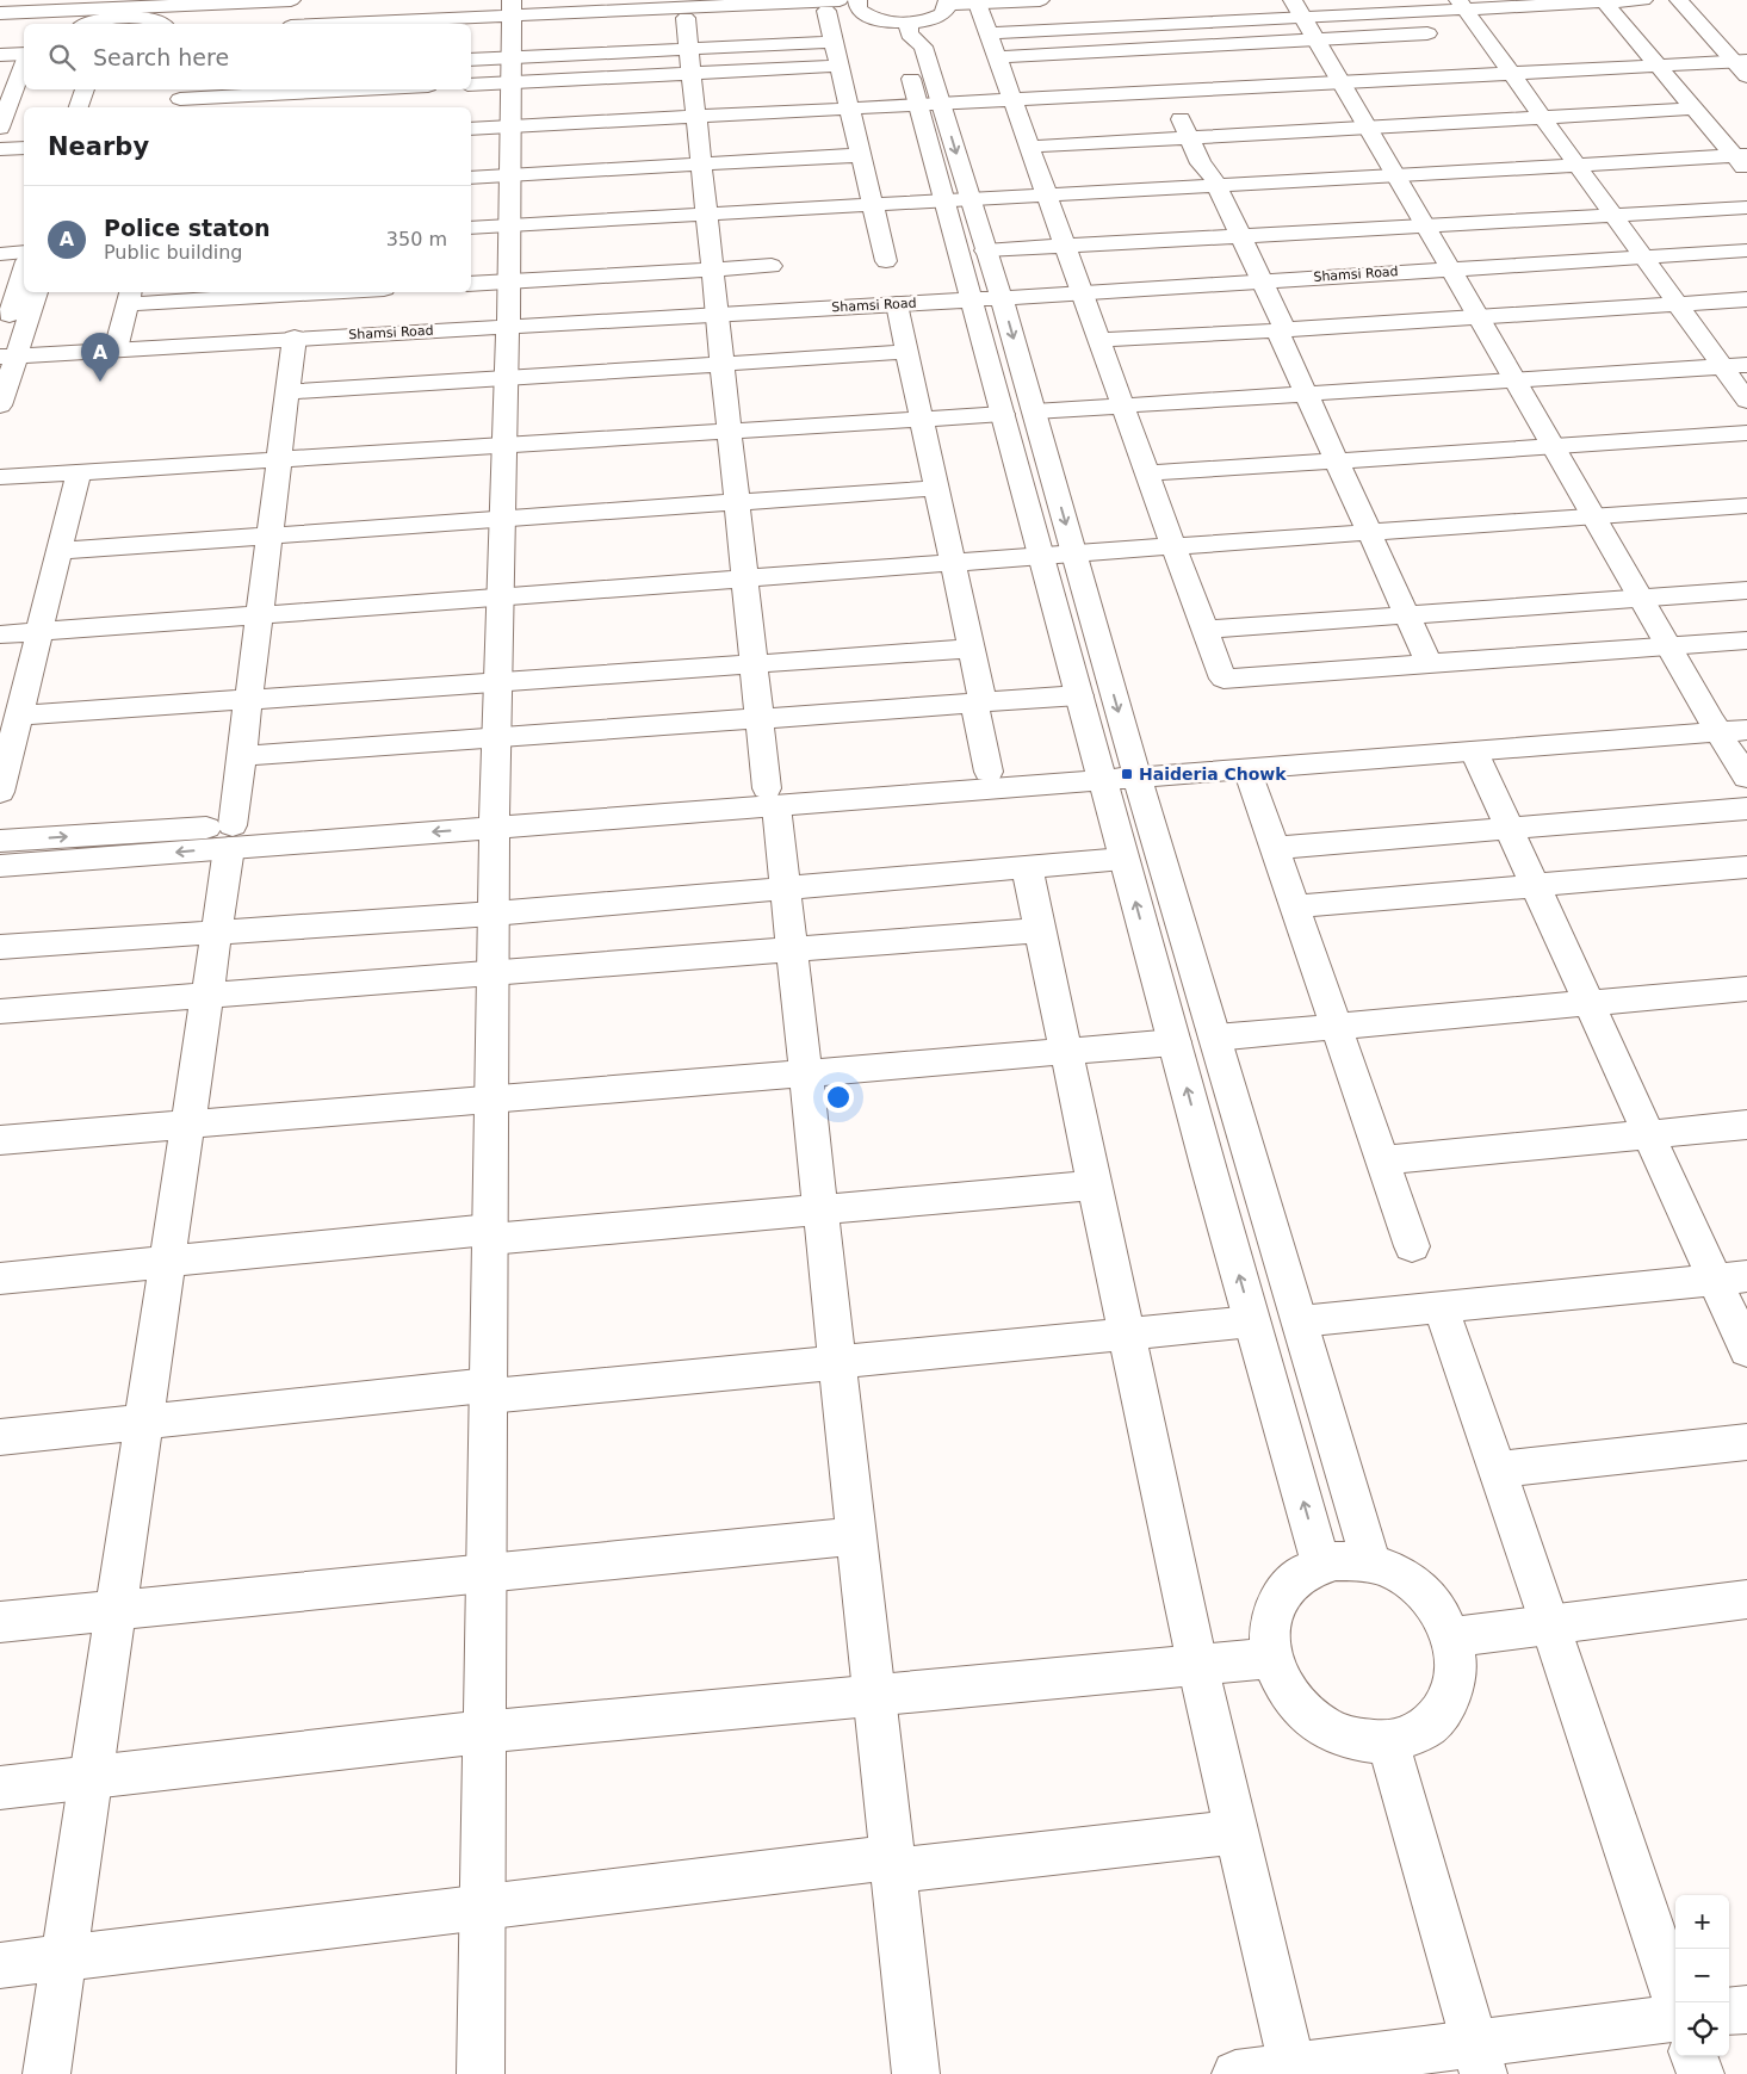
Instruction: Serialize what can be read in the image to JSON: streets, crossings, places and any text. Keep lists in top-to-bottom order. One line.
{"streets":{"street":["Shamsi Road"]},"places":{"transit":["Haideria Chowk"]},"page":{"search":"Search here","heading":"Nearby","list":[{"mark":"A","name":"Police staton","note":"Public building","value":"350 m"}],"pins":"A","map_buttons":["+","−"]}}
